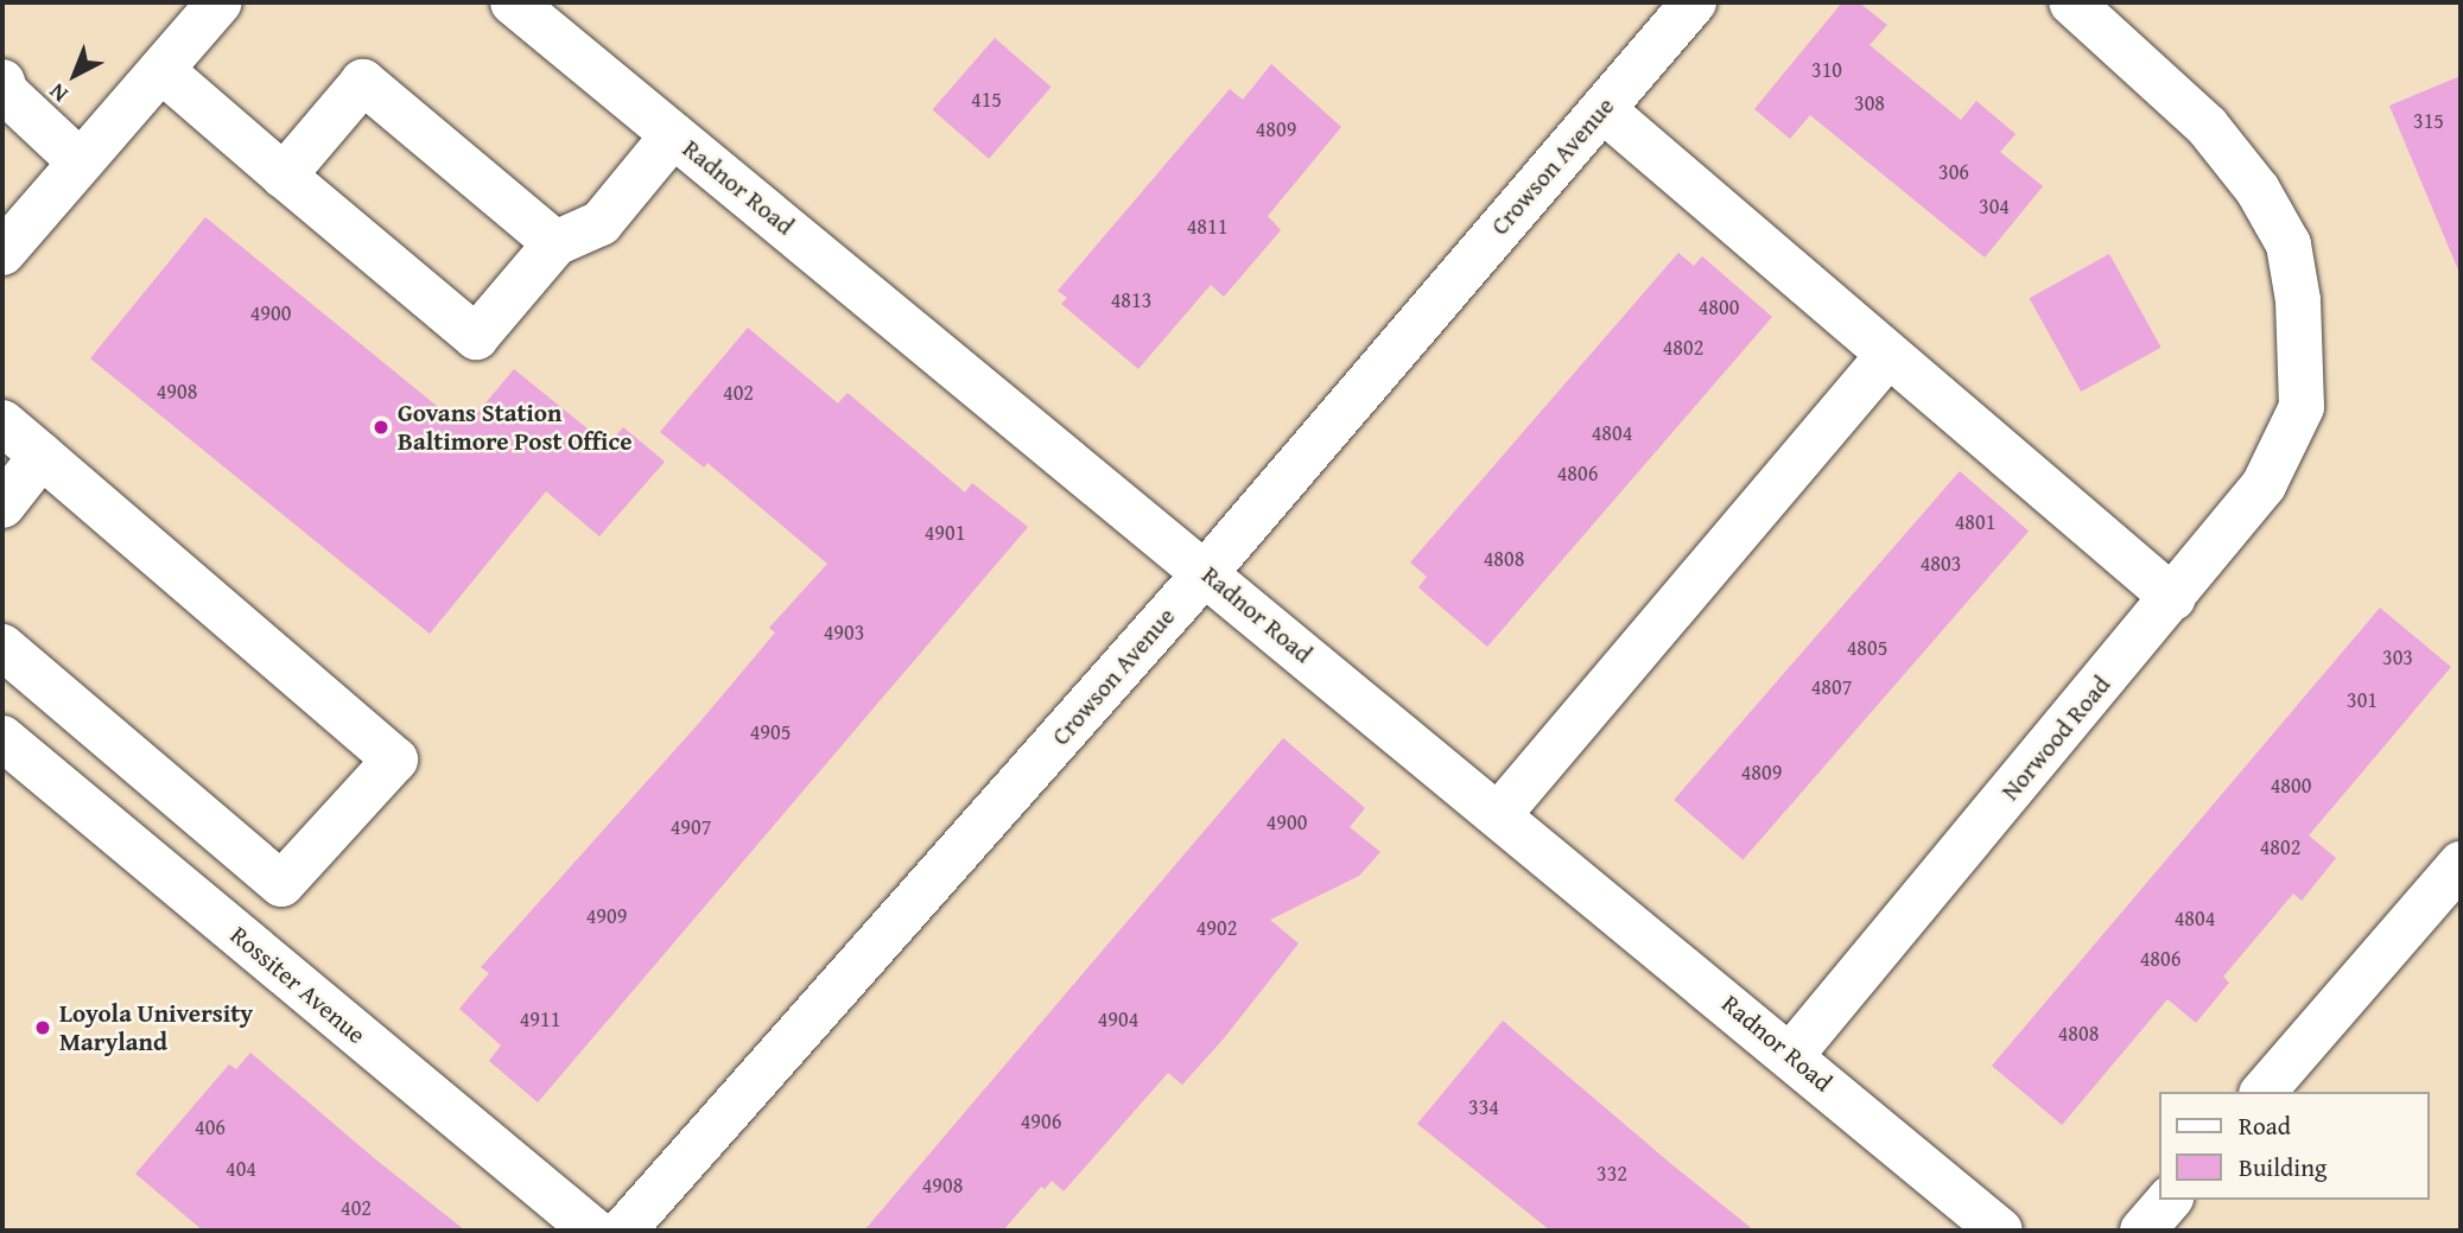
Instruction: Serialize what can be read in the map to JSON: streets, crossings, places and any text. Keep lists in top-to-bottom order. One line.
{"streets":{"street":["Crowson Avenue","Radnor Road","Norwood Road","Rossiter Avenue"]},"crossings":[["Crowson Avenue","Radnor Road"],["Radnor Road","Norwood Road"]],"places":["Govans Station Baltimore Post Office","Loyola University Maryland"],"house_numbers":["310","415","308","315","4809","306","304","4811","4813","4800","4900","4802","4908","402","4804","4806","4801","4901","4808","4803","4903","4805","303","4807","301","4905","4809","4800","4900","4907","4802","4909","4804","4902","4806","4911","4904","4808","334","4906","406","404","332","4908","402"],"legend":["Road","Building"],"north":"bottom left"}
